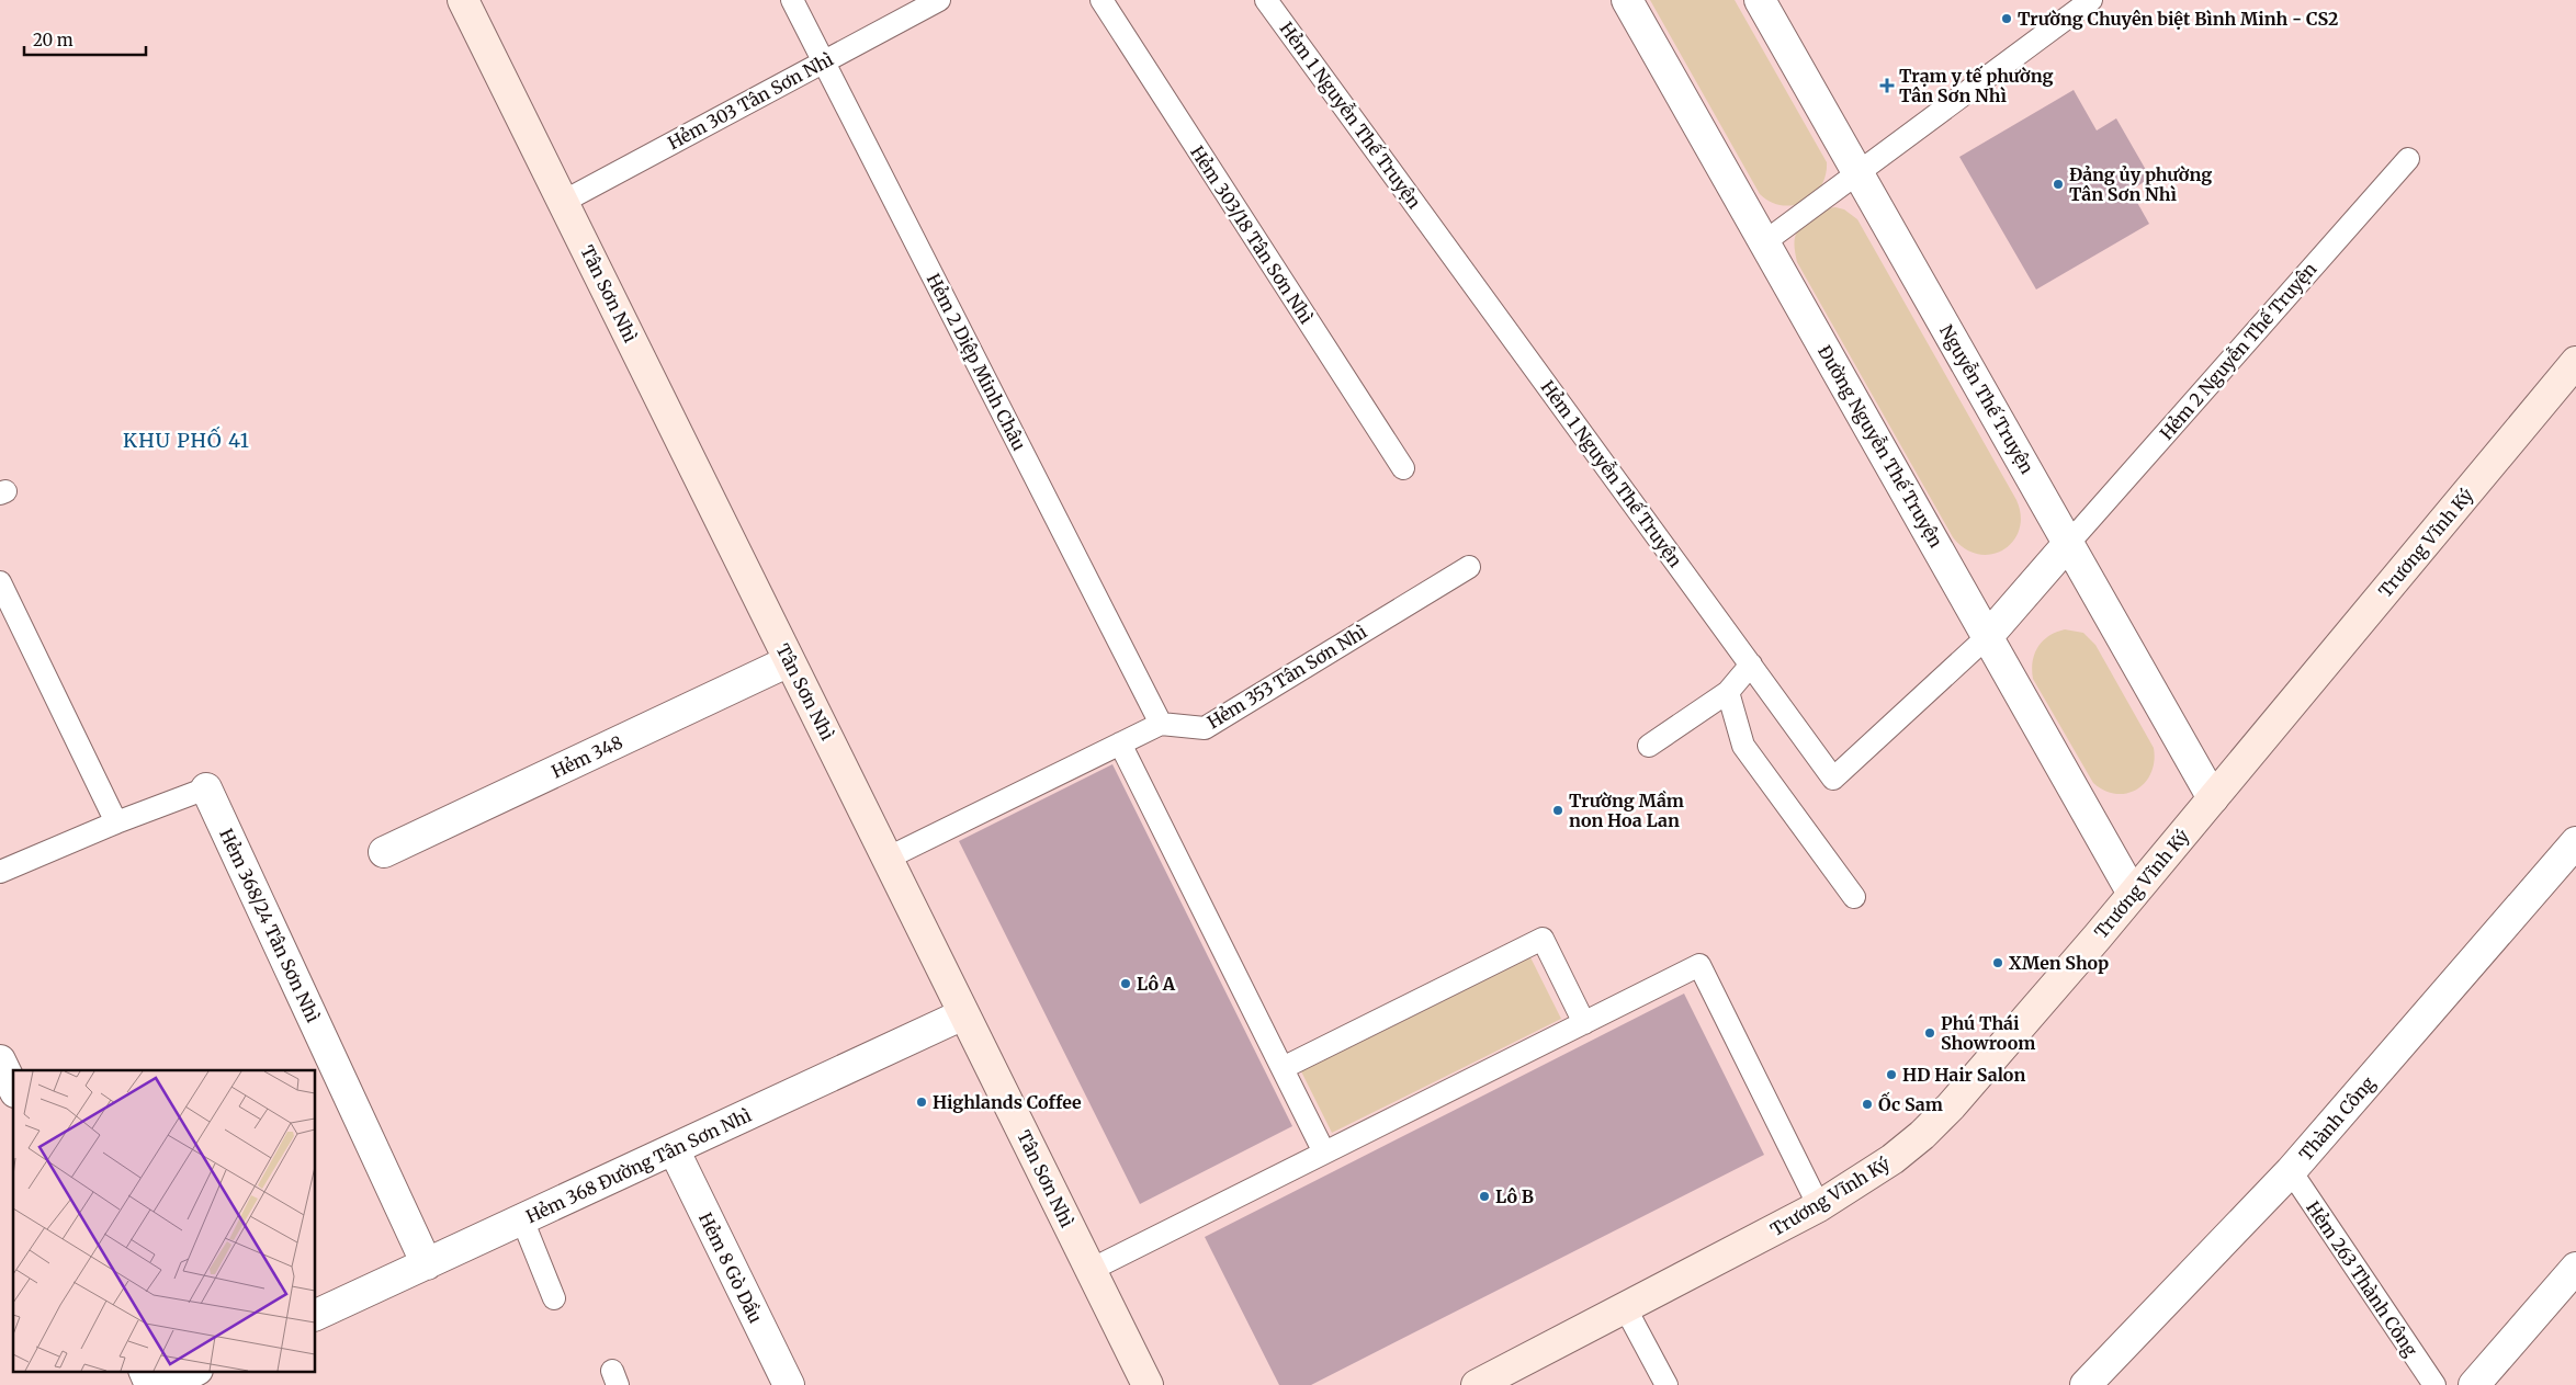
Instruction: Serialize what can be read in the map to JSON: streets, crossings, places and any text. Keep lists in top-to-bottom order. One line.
{"streets":{"street":["Tân Sơn Nhì","Nguyễn Thế Truyện","Đường Nguyễn Thế Truyện","Trương Vĩnh Ký","Hẻm 348","Hẻm 368/24 Tân Sơn Nhì","Thành Công","Hẻm 368 Đường Tân Sơn Nhì","Hẻm 8 Gò Dầu"],"lane":["Hẻm 303 Tân Sơn Nhì","Hẻm 1 Nguyễn Thế Truyện","Hẻm 303/18 Tân Sơn Nhì","Hẻm 2 Nguyễn Thế Truyện","Hẻm 2 Diệp Minh Châu","Hẻm 353 Tân Sơn Nhì","Hẻm 263 Thành Công"]},"crossings":[["Hẻm 303 Tân Sơn Nhì","Tân Sơn Nhì"],["Hẻm 303 Tân Sơn Nhì","Hẻm 2 Diệp Minh Châu"],["Hẻm 1 Nguyễn Thế Truyện","Đường Nguyễn Thế Truyện"],["Tân Sơn Nhì","Hẻm 348"],["Tân Sơn Nhì","Hẻm 368 Đường Tân Sơn Nhì"],["Hẻm 2 Nguyễn Thế Truyện","Nguyễn Thế Truyện"],["Hẻm 2 Diệp Minh Châu","Hẻm 353 Tân Sơn Nhì"],["Nguyễn Thế Truyện","Trương Vĩnh Ký"],["Đường Nguyễn Thế Truyện","Trương Vĩnh Ký"],["Hẻm 368/24 Tân Sơn Nhì","Hẻm 368 Đường Tân Sơn Nhì"],["Thành Công","Hẻm 263 Thành Công"],["Hẻm 368 Đường Tân Sơn Nhì","Hẻm 8 Gò Dầu"]],"districts":["KHU PHỐ 41"],"places":{"other":["Trường Chuyên biệt Bình Minh - CS2","Đảng ủy phường Tân Sơn Nhì","Trường Mầm non Hoa Lan","XMen Shop","Lô A","Phú Thái Showroom","HD Hair Salon","Highlands Coffee","Ốc Sam","Lô B"],"health":["Trạm y tế phường Tân Sơn Nhì"]},"scale_bar":"20 m"}
